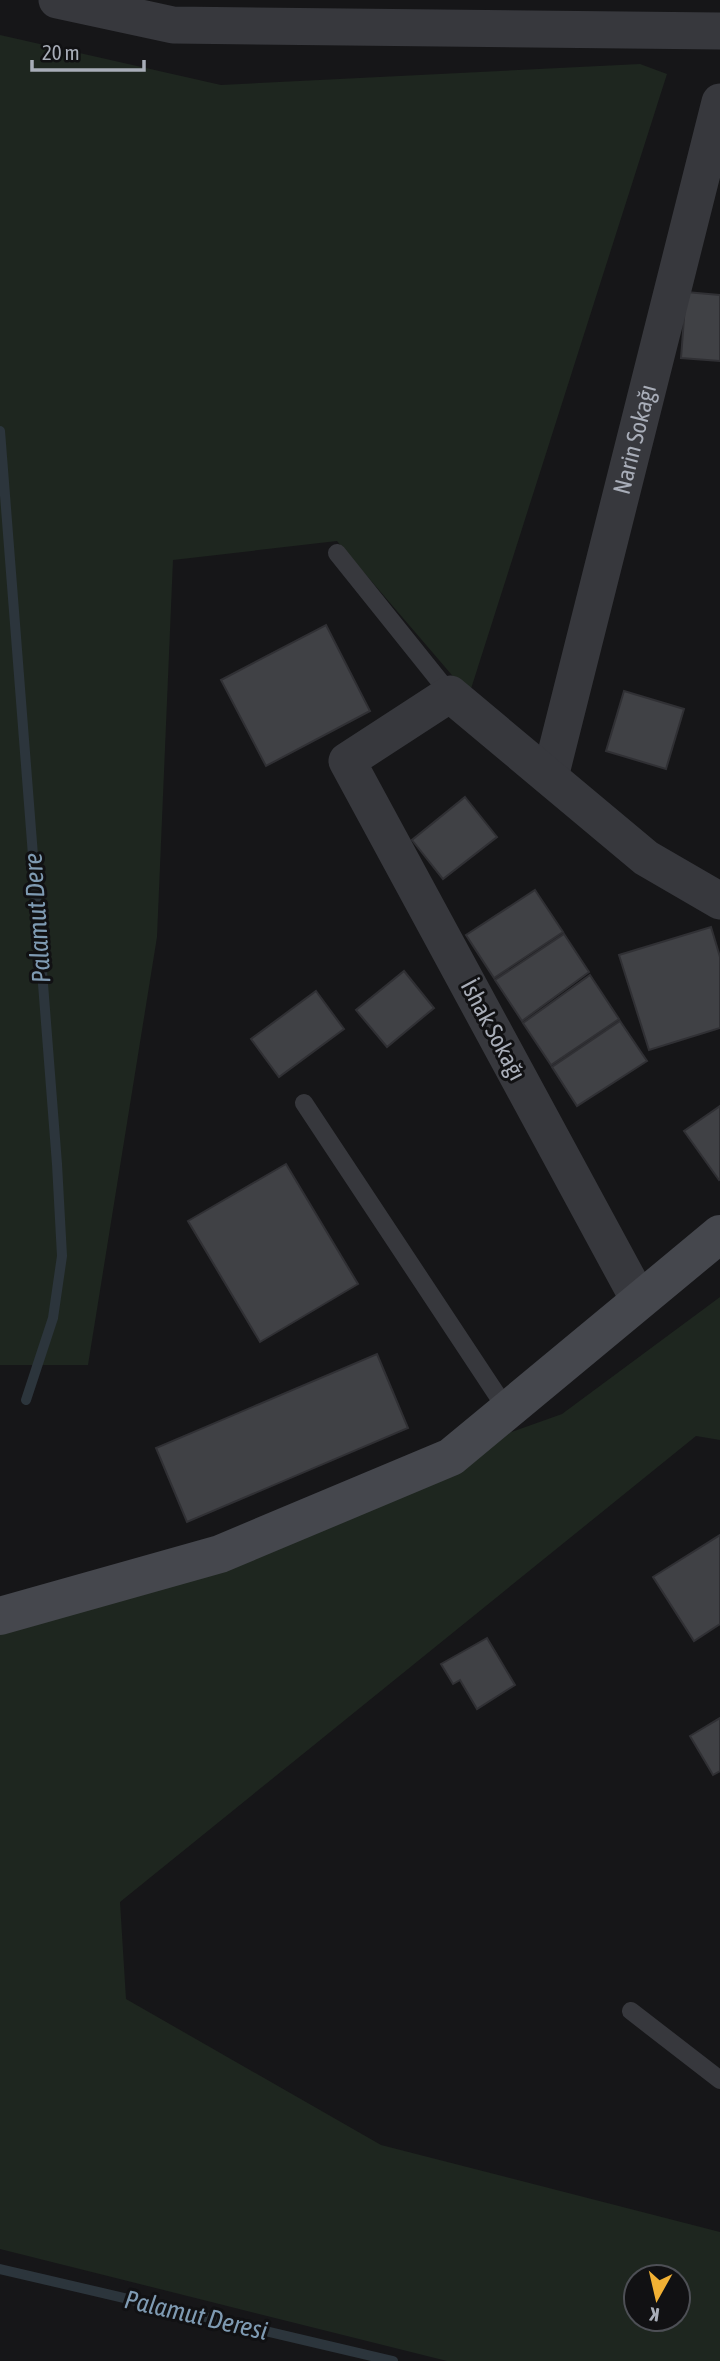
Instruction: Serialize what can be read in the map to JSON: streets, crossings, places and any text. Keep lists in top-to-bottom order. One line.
{"streets":{"street":["Narin Sokağı","İshak Sokağı"]},"water":["Palamut Dere","Palamut Deresi"],"scale_bar":"20 m","north":"bottom"}
